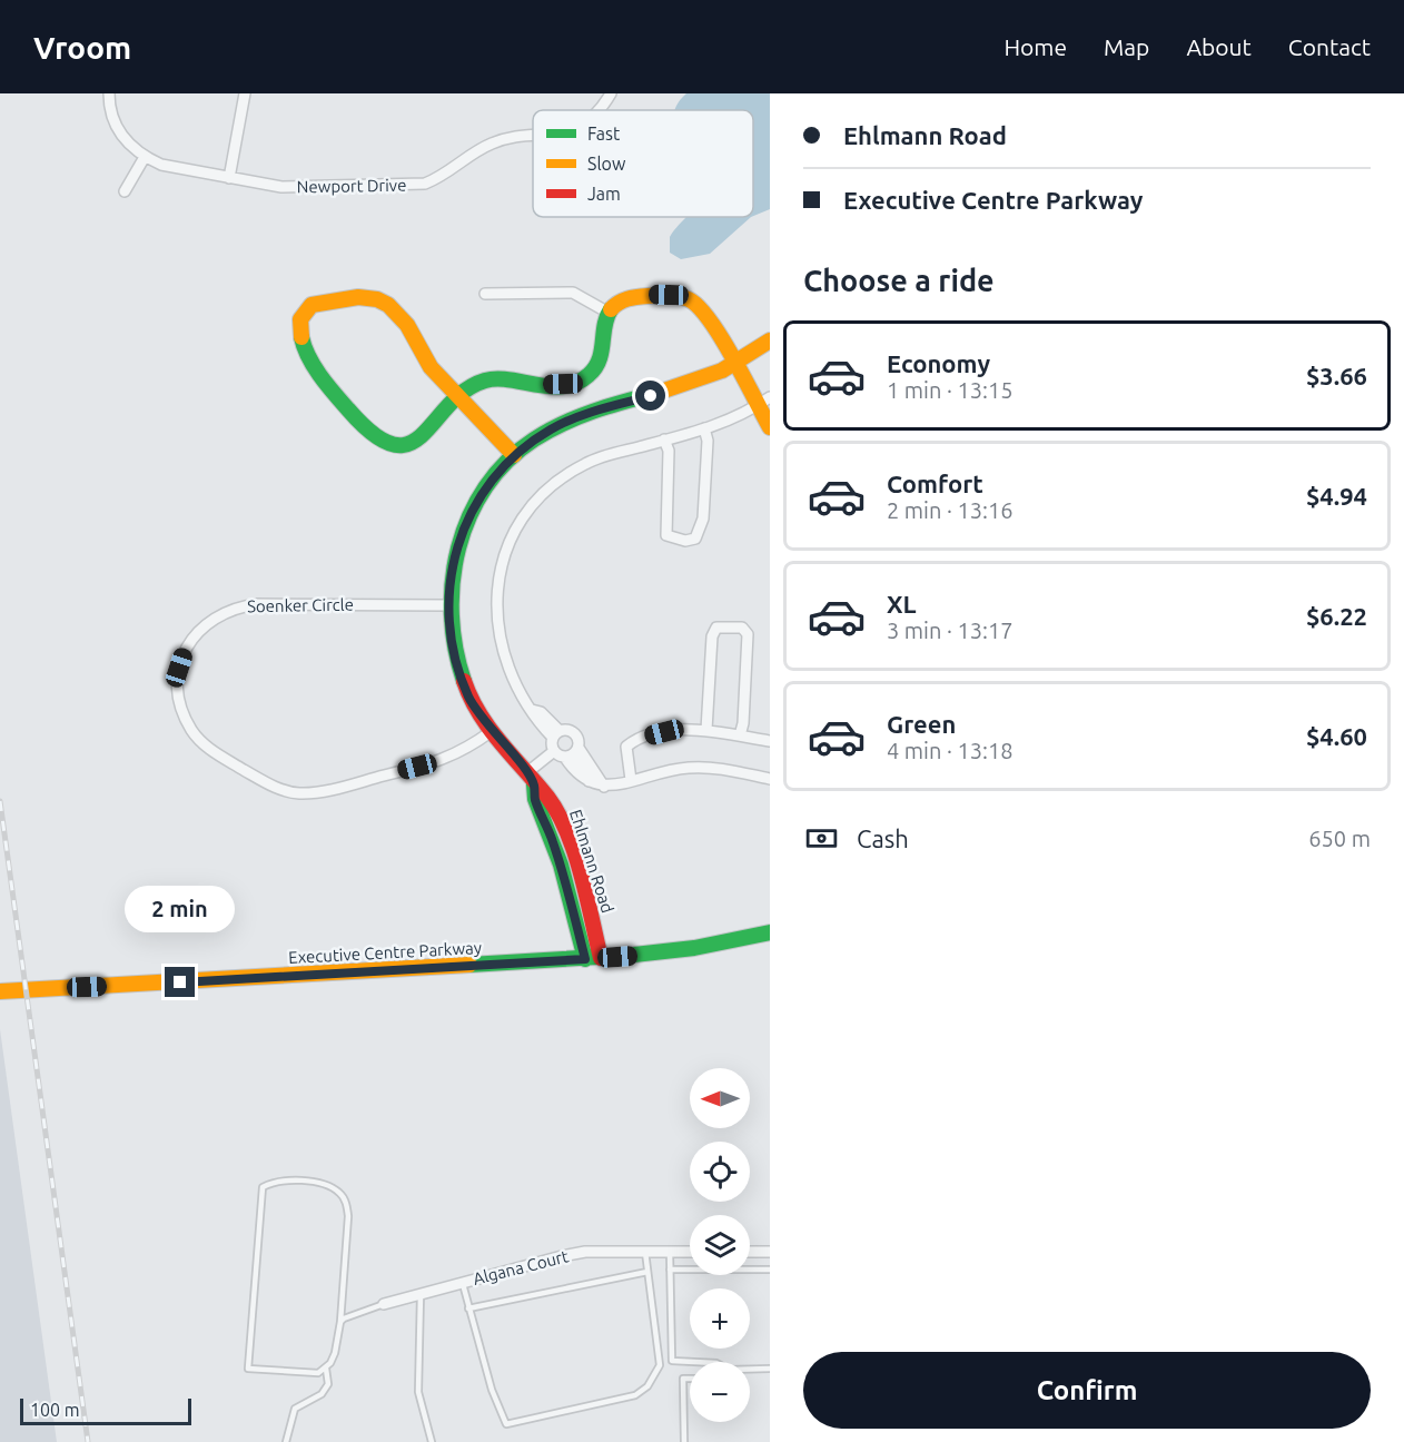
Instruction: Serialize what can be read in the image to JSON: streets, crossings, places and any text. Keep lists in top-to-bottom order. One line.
{"streets":{"street":["Newport Drive","Soenker Circle","Ehlmann Road","Executive Centre Parkway","Algana Court"]},"crossings":[["Soenker Circle","Ehlmann Road"],["Ehlmann Road","Executive Centre Parkway"]],"legend":["Fast","Slow","Jam"],"scale_bar":"100 m","north":"left","page":{"header":"Vroom","nav":["Home","Map","About","Contact"],"banner":["Ehlmann Road","Executive Centre Parkway"],"heading":"Choose a ride","list":[{"name":"Economy","note":"1 min · 13:15","value":"$3.66"},{"name":"Comfort","note":"2 min · 13:16","value":"$4.94"},{"name":"XL","note":"3 min · 13:17","value":"$6.22"},{"name":"Green","note":"4 min · 13:18","value":"$4.60"}],"pay":["Cash","650 m"],"bubble":"2 min","map_buttons":["+","−"],"buttons":"Confirm","scale":"100 m"}}
